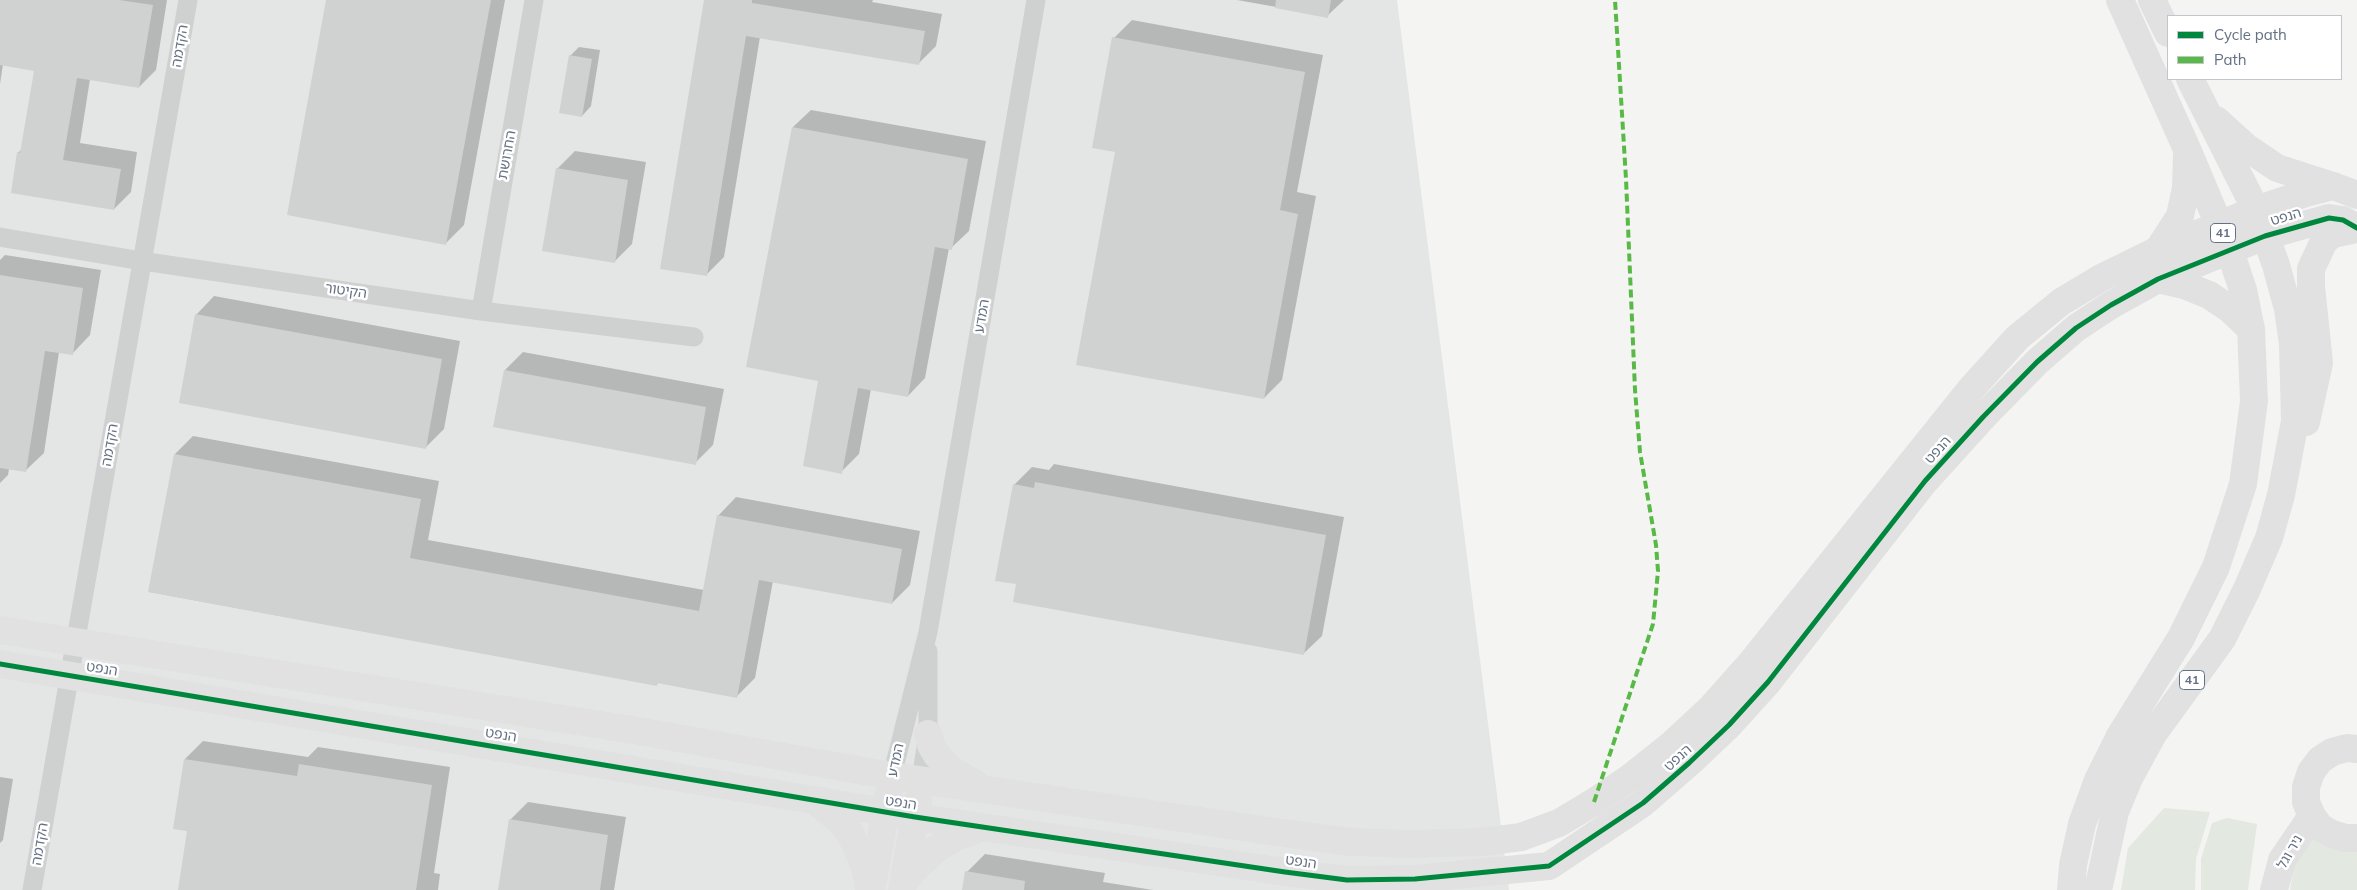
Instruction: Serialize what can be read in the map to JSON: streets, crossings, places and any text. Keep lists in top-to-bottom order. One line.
{"streets":{"main road":["הנפט","41","המדע","ניר וגל"],"street":["הקדמה","החרושת","הקיטור"]},"crossings":[["הקדמה","הנפט"],["הקדמה","הקיטור"],["החרושת","הקיטור"],["הנפט","41"],["הנפט","המדע"]],"legend":["Cycle path","Path"]}
